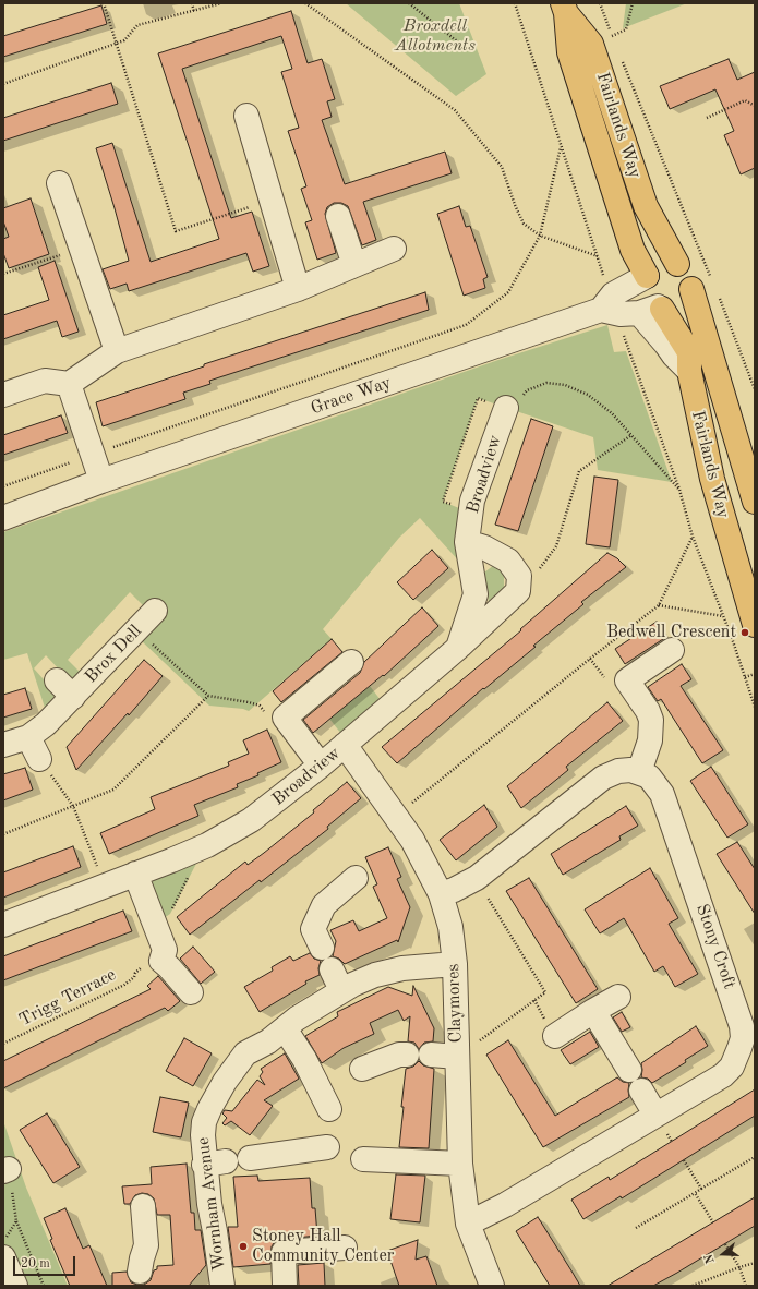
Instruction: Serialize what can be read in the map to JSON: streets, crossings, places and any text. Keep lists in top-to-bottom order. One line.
{"streets":{"main road":["Fairlands Way"],"street":["Grace Way","Broadview","Brox Dell","Stony Croft","Claymores","Wornham Avenue"],"path":["Trigg Terrace"]},"crossings":[["Broadview","Claymores"],["Stony Croft","Claymores"],["Claymores","Wornham Avenue"]],"parks":["Broxdell Allotments"],"places":["Bedwell Crescent","Stoney Hall Community Center"],"scale_bar":"20 m","north":"left"}
